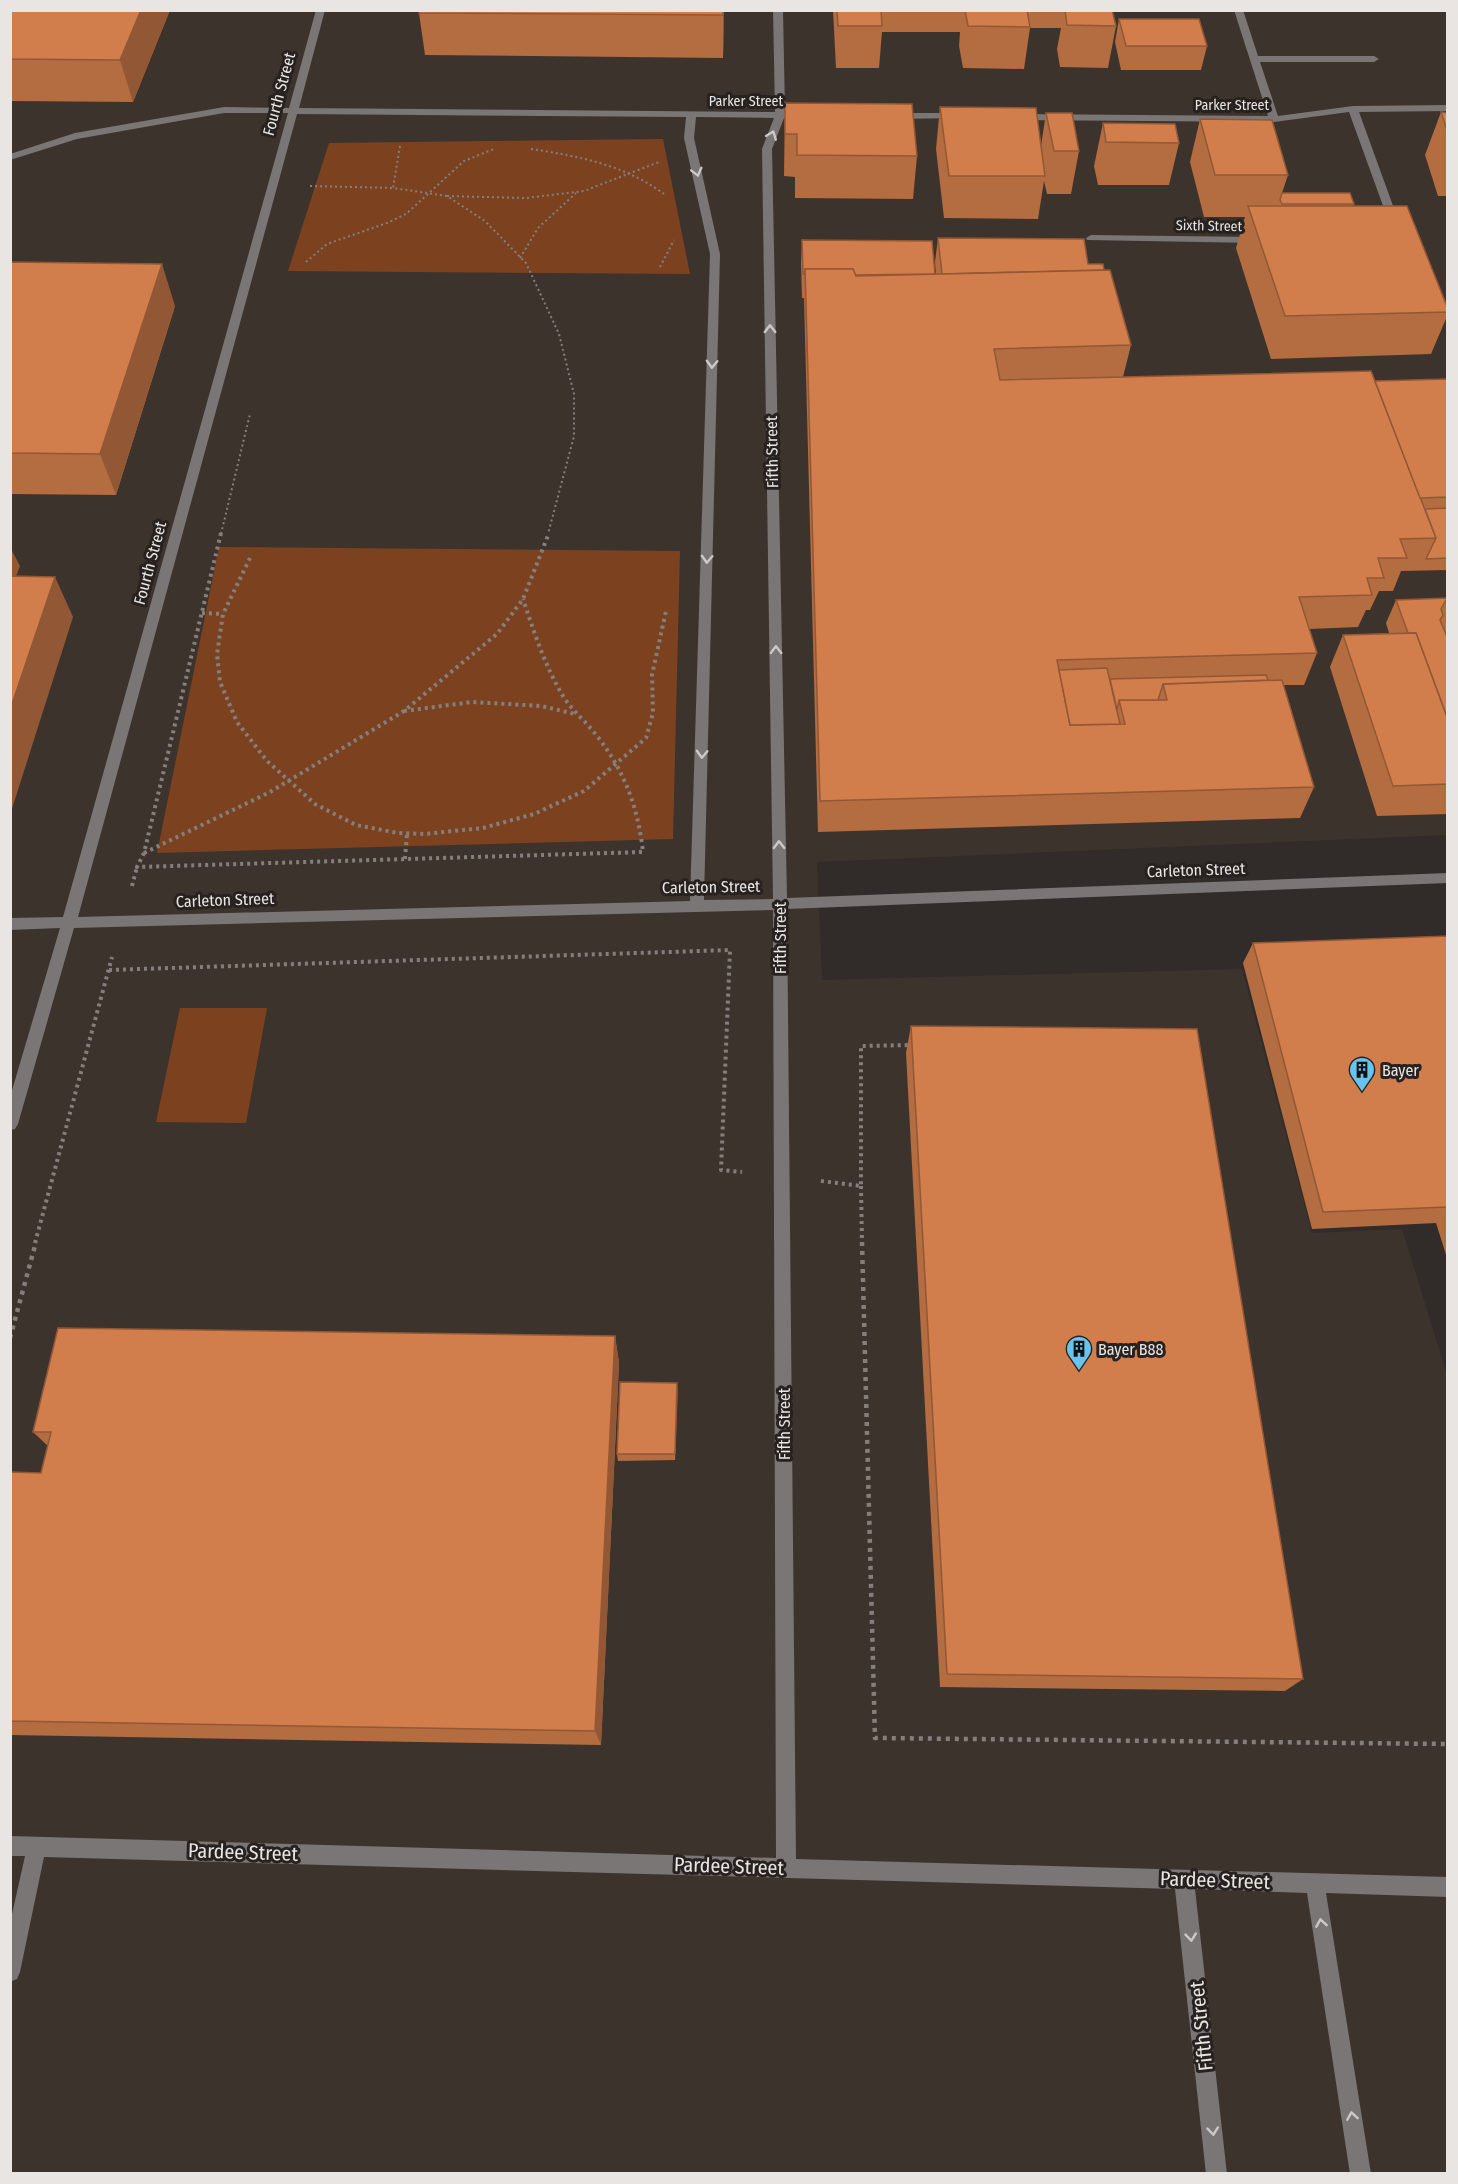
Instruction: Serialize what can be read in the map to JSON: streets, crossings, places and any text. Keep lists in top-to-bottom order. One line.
{"streets":{"street":["Fourth Street","Parker Street","Sixth Street","Fifth Street","Carleton Street","Pardee Street"]},"crossings":[["Fourth Street","Parker Street"],["Fourth Street","Carleton Street"],["Parker Street","Fifth Street"],["Fifth Street","Carleton Street"],["Fifth Street","Pardee Street"]],"places":{"building":["Bayer","Bayer B88"]}}
